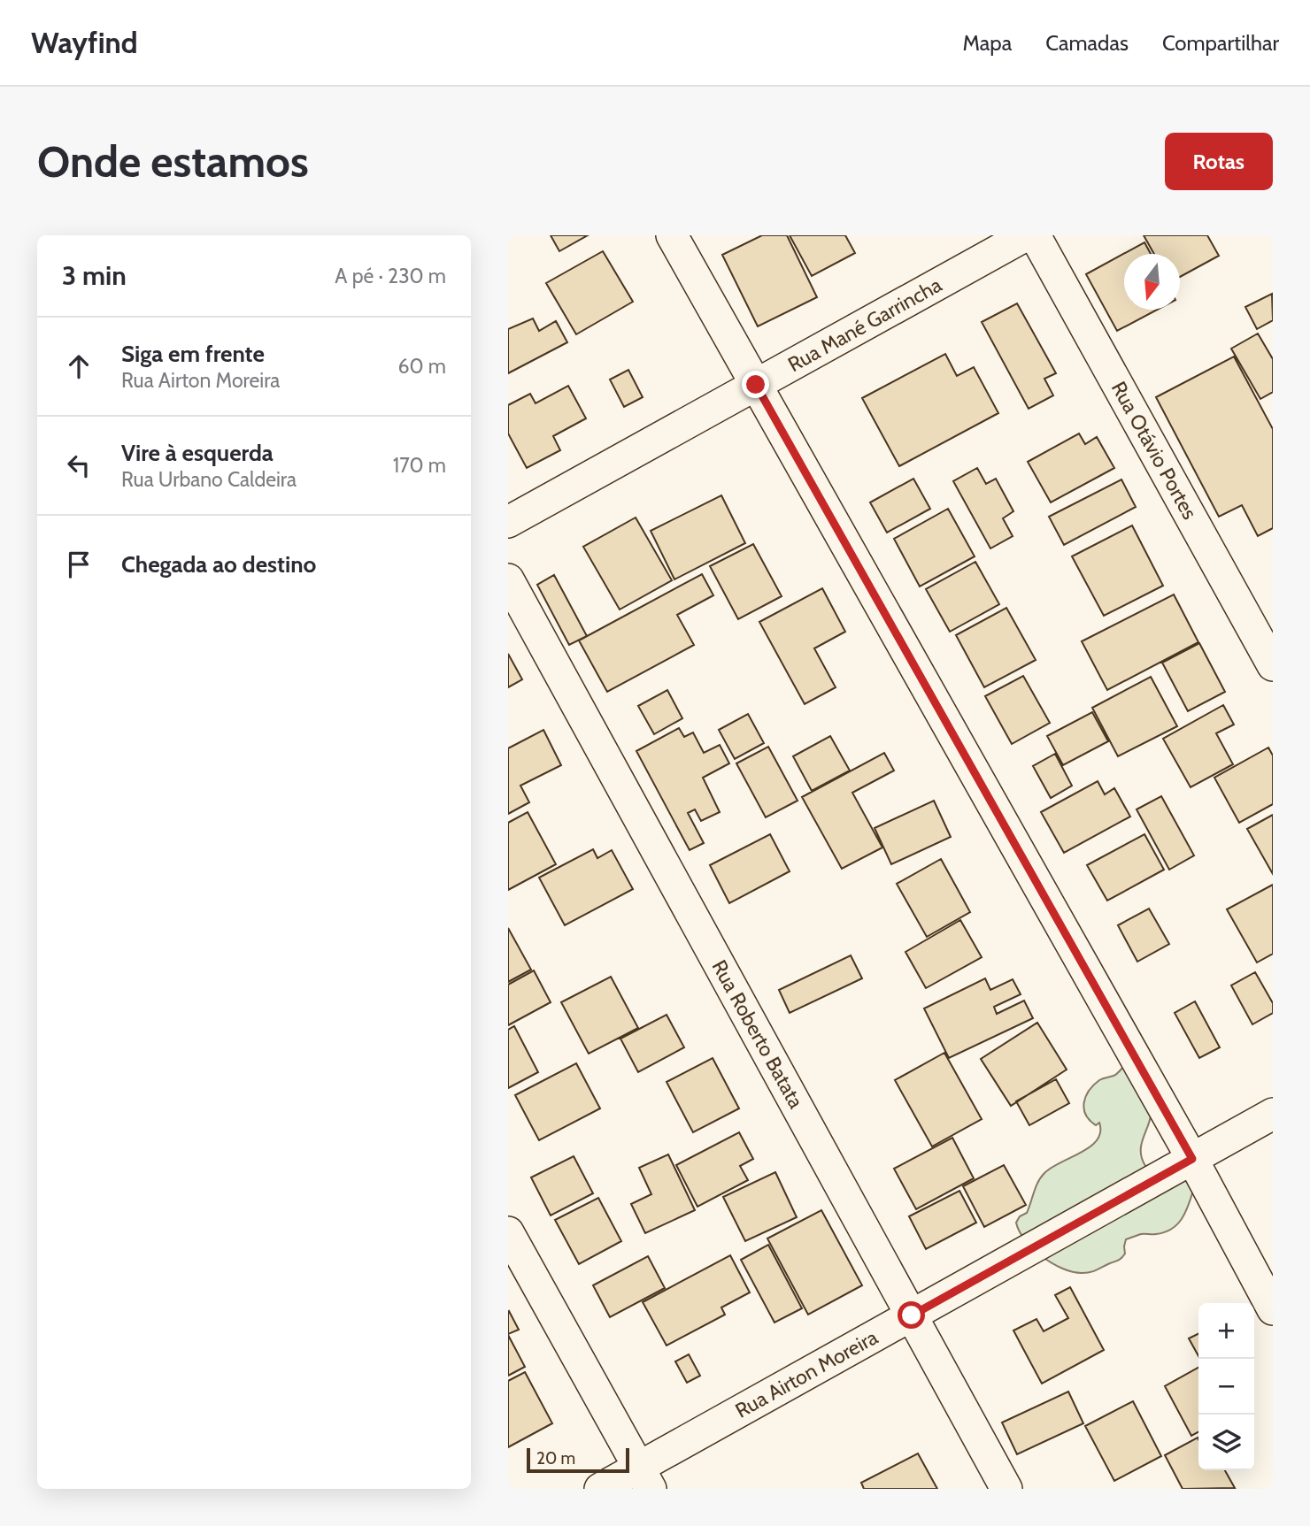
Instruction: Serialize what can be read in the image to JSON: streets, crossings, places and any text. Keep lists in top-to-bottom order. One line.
{"streets":{"street":["Rua Mané Garrincha","Rua Otávio Portes","Rua Roberto Batata","Rua Airton Moreira"]},"crossings":[["Rua Roberto Batata","Rua Airton Moreira"]],"scale_bar":"20 m","north":"bottom","page":{"header":"Wayfind","nav":["Mapa","Camadas","Compartilhar"],"buttons":"Rotas","title":"Onde estamos","heading":["3 min","A pé · 230 m"],"list":[["Siga em frente","Rua Airton Moreira","60 m"],["Vire à esquerda","Rua Urbano Caldeira","170 m"],"Chegada ao destino"],"map_buttons":["+","−"],"scale":"20 m"}}
